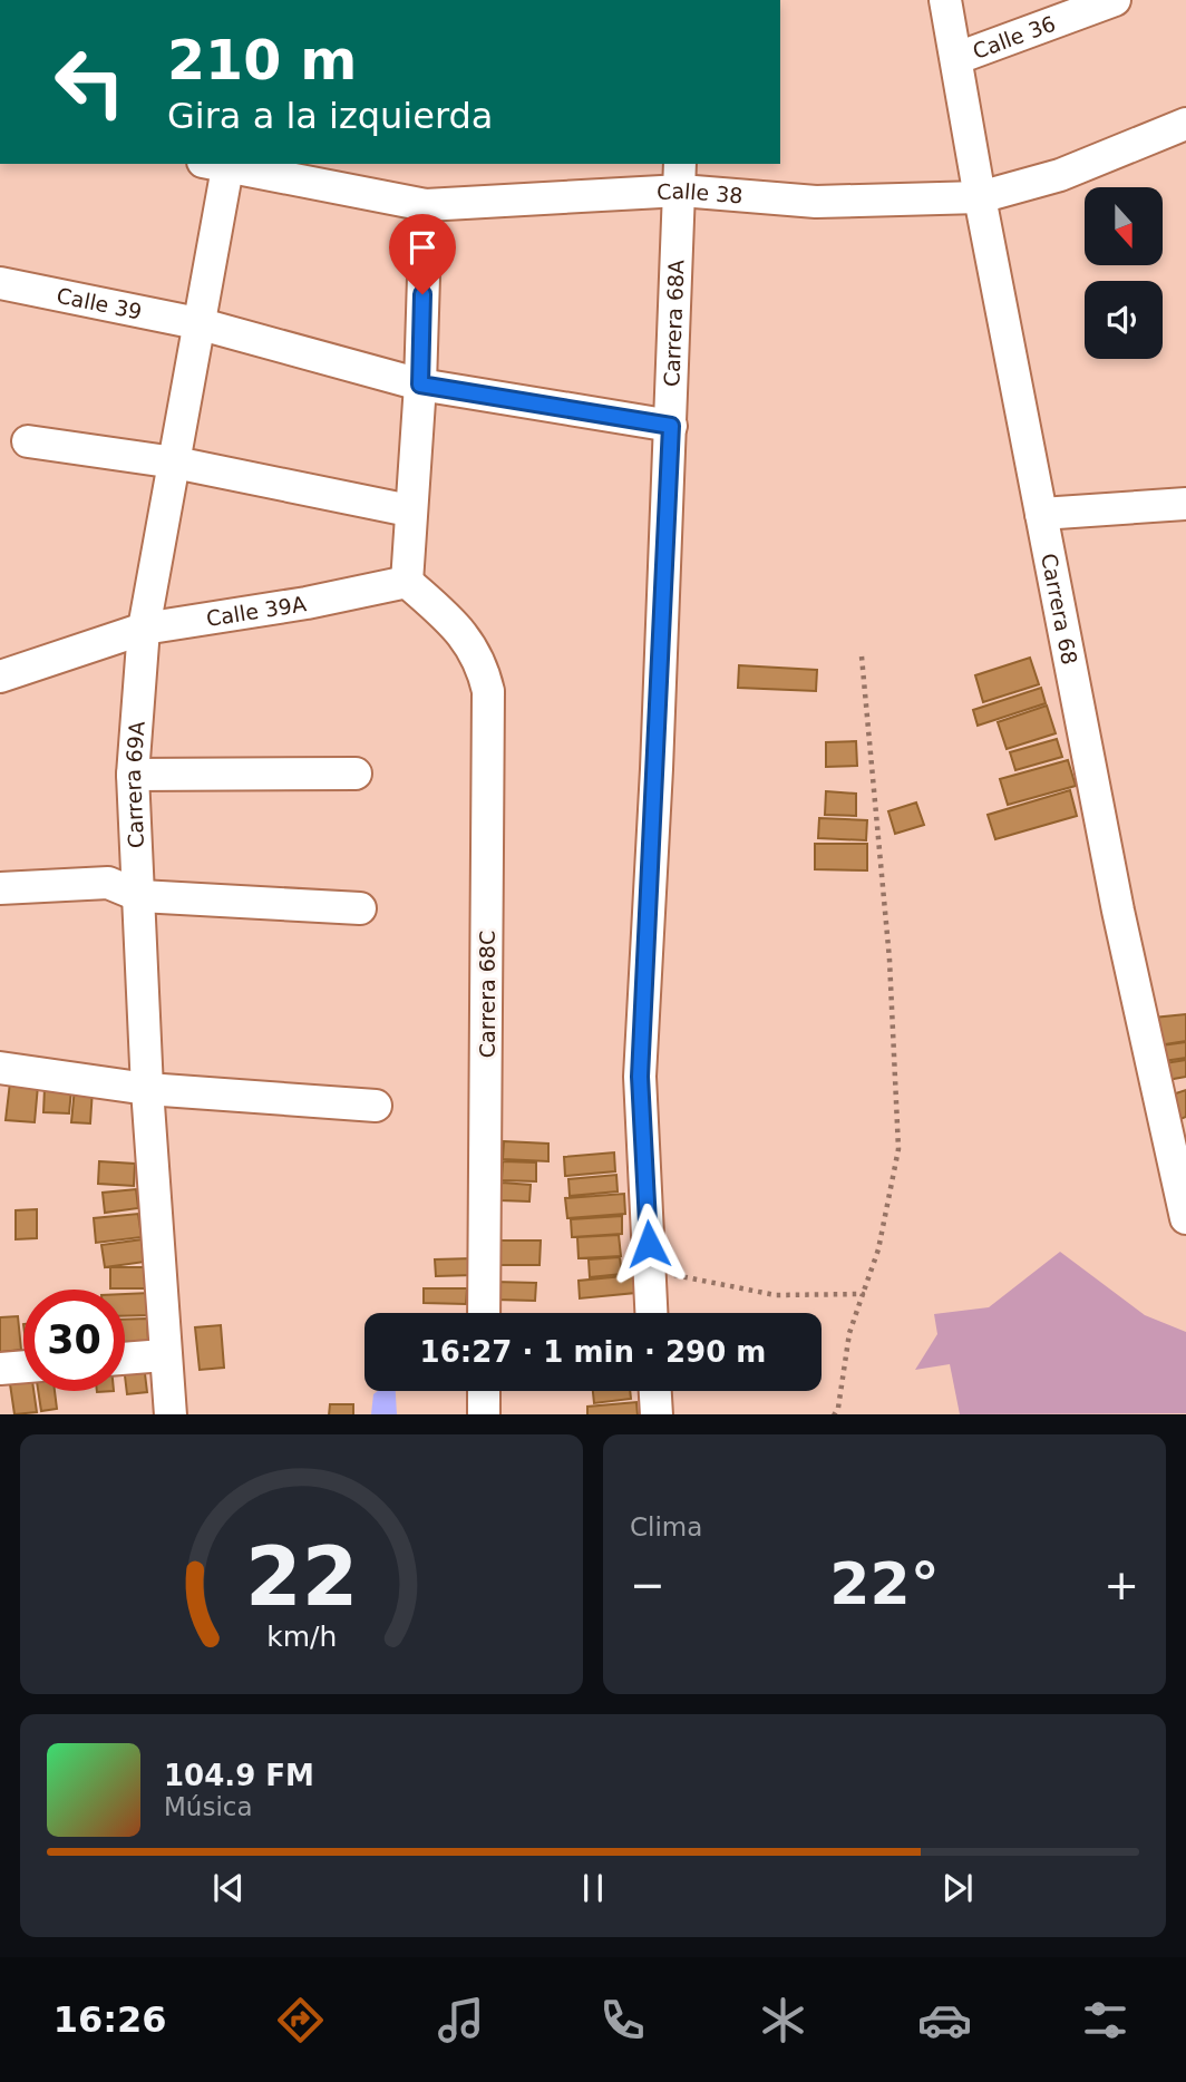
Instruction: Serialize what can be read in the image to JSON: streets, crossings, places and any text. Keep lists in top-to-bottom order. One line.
{"streets":{"street":["Calle 36","Calle 38","Calle 39","Carrera 68A","Carrera 68","Calle 39A","Carrera 69A","Carrera 68C"]},"crossings":[["Calle 36","Carrera 68"],["Calle 38","Carrera 68A"],["Calle 38","Carrera 68"],["Calle 38","Carrera 69A"],["Calle 39","Carrera 68A"],["Calle 39","Carrera 69A"],["Calle 39A","Carrera 69A"],["Calle 39A","Carrera 68C"]],"north":"bottom","page":{"turn":["210 m","Gira a la izquierda"],"limit":"30","trip":"16:27 · 1 min · 290 m","tile":"Clima","heat":["−","22°","+"],"song":["104.9 FM","Música"],"tabs":"16:26","gauge":["22","km/h"]}}
